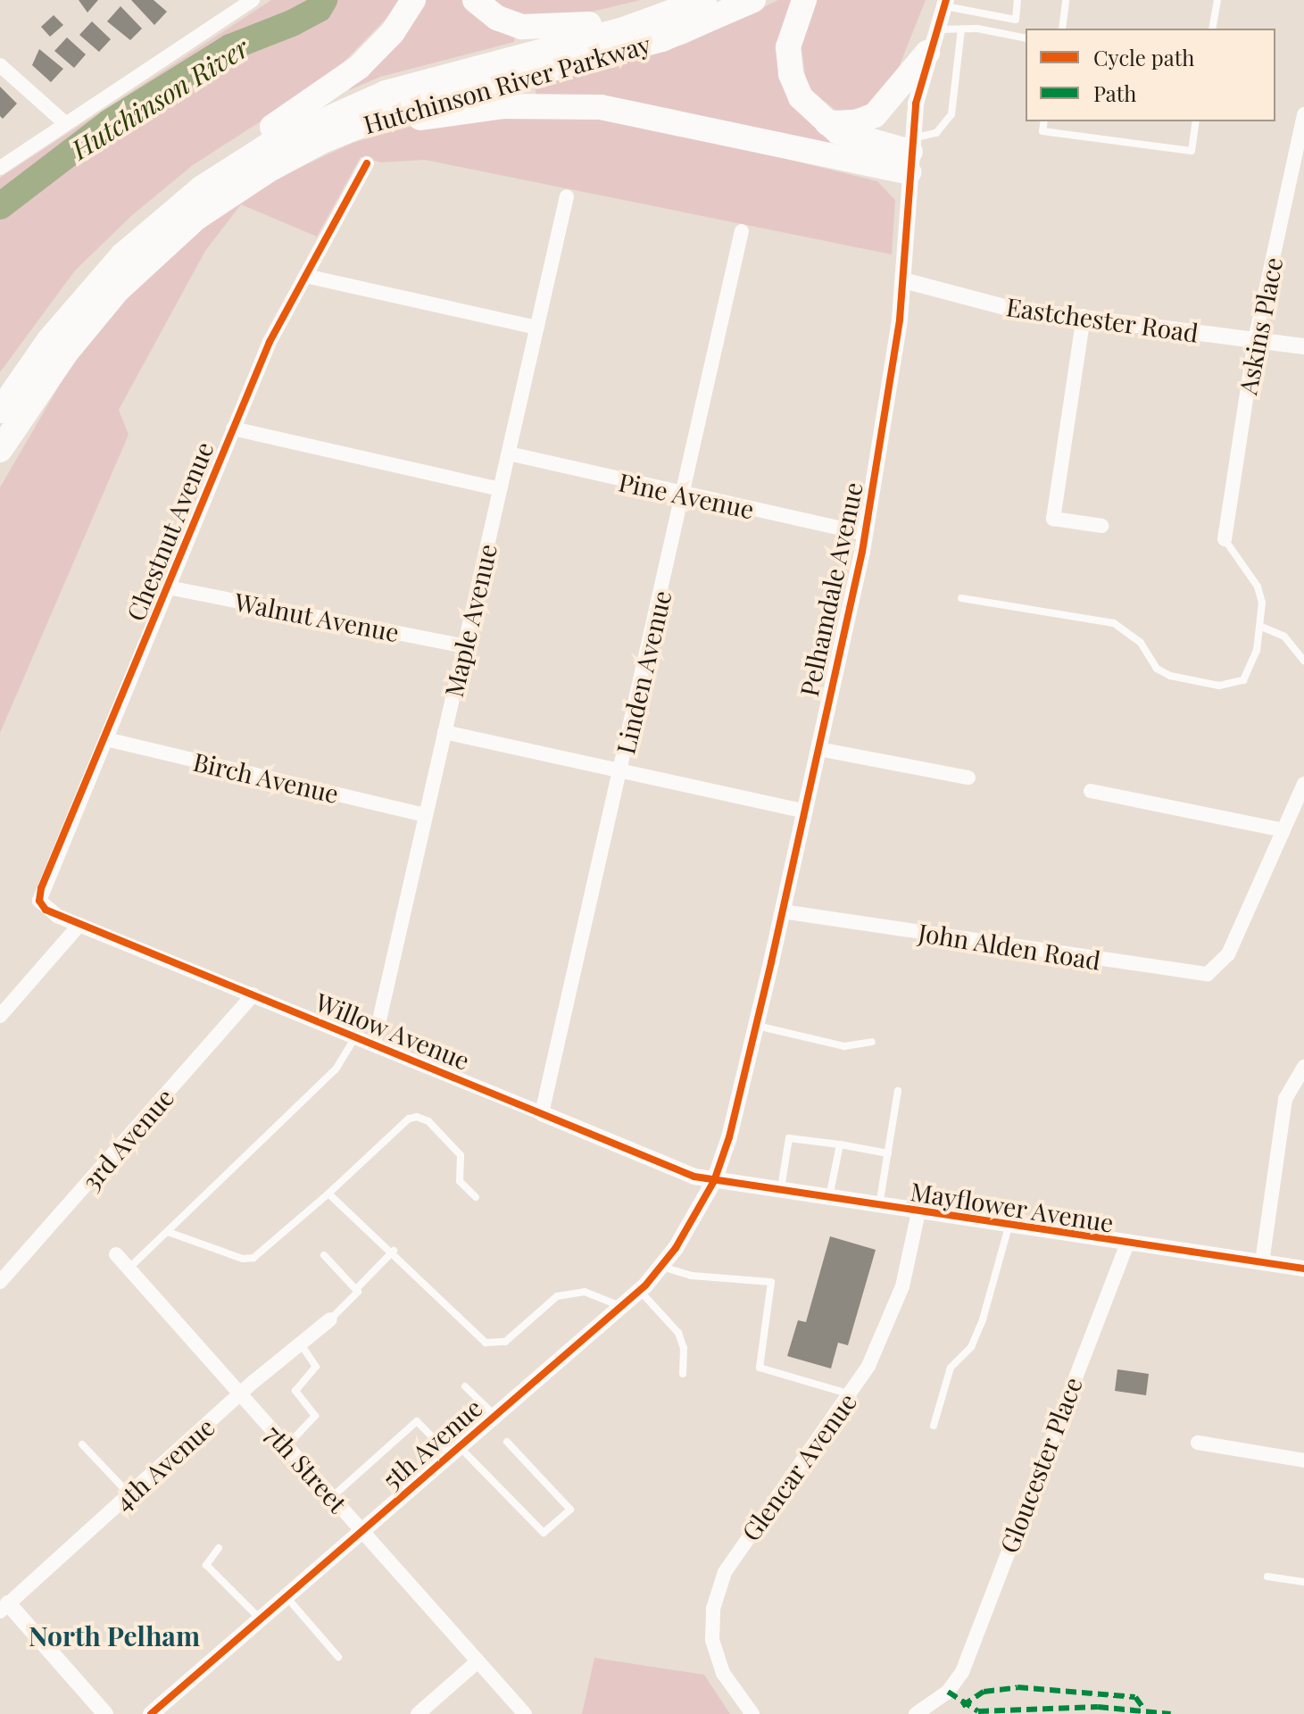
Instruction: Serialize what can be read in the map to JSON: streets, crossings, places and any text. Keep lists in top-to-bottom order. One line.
{"streets":{"highway":["Hutchinson River Parkway"],"street":["Eastchester Road","Askins Place","Pine Avenue","Chestnut Avenue","Pelhamdale Avenue","Walnut Avenue","Maple Avenue","Linden Avenue","Birch Avenue","John Alden Road","Willow Avenue","3rd Avenue","Mayflower Avenue","5th Avenue","4th Avenue","Gloucester Place","Glencar Avenue","7th Street"]},"crossings":[["Eastchester Road","Askins Place"],["Eastchester Road","Pelhamdale Avenue"],["Pine Avenue","Pelhamdale Avenue"],["Pine Avenue","Maple Avenue"],["Pine Avenue","Linden Avenue"],["Chestnut Avenue","Walnut Avenue"],["Chestnut Avenue","Birch Avenue"],["Chestnut Avenue","Willow Avenue"],["Pelhamdale Avenue","John Alden Road"],["Pelhamdale Avenue","Willow Avenue"],["Pelhamdale Avenue","Mayflower Avenue"],["Pelhamdale Avenue","5th Avenue"],["Walnut Avenue","Maple Avenue"],["Maple Avenue","Birch Avenue"],["Maple Avenue","Willow Avenue"],["Linden Avenue","Willow Avenue"],["Willow Avenue","3rd Avenue"],["Willow Avenue","Mayflower Avenue"],["Willow Avenue","5th Avenue"],["Mayflower Avenue","5th Avenue"],["Mayflower Avenue","Gloucester Place"],["Mayflower Avenue","Glencar Avenue"],["5th Avenue","7th Street"],["4th Avenue","7th Street"]],"districts":["North Pelham"],"water":["Hutchinson River"],"legend":["Cycle path","Path"]}
